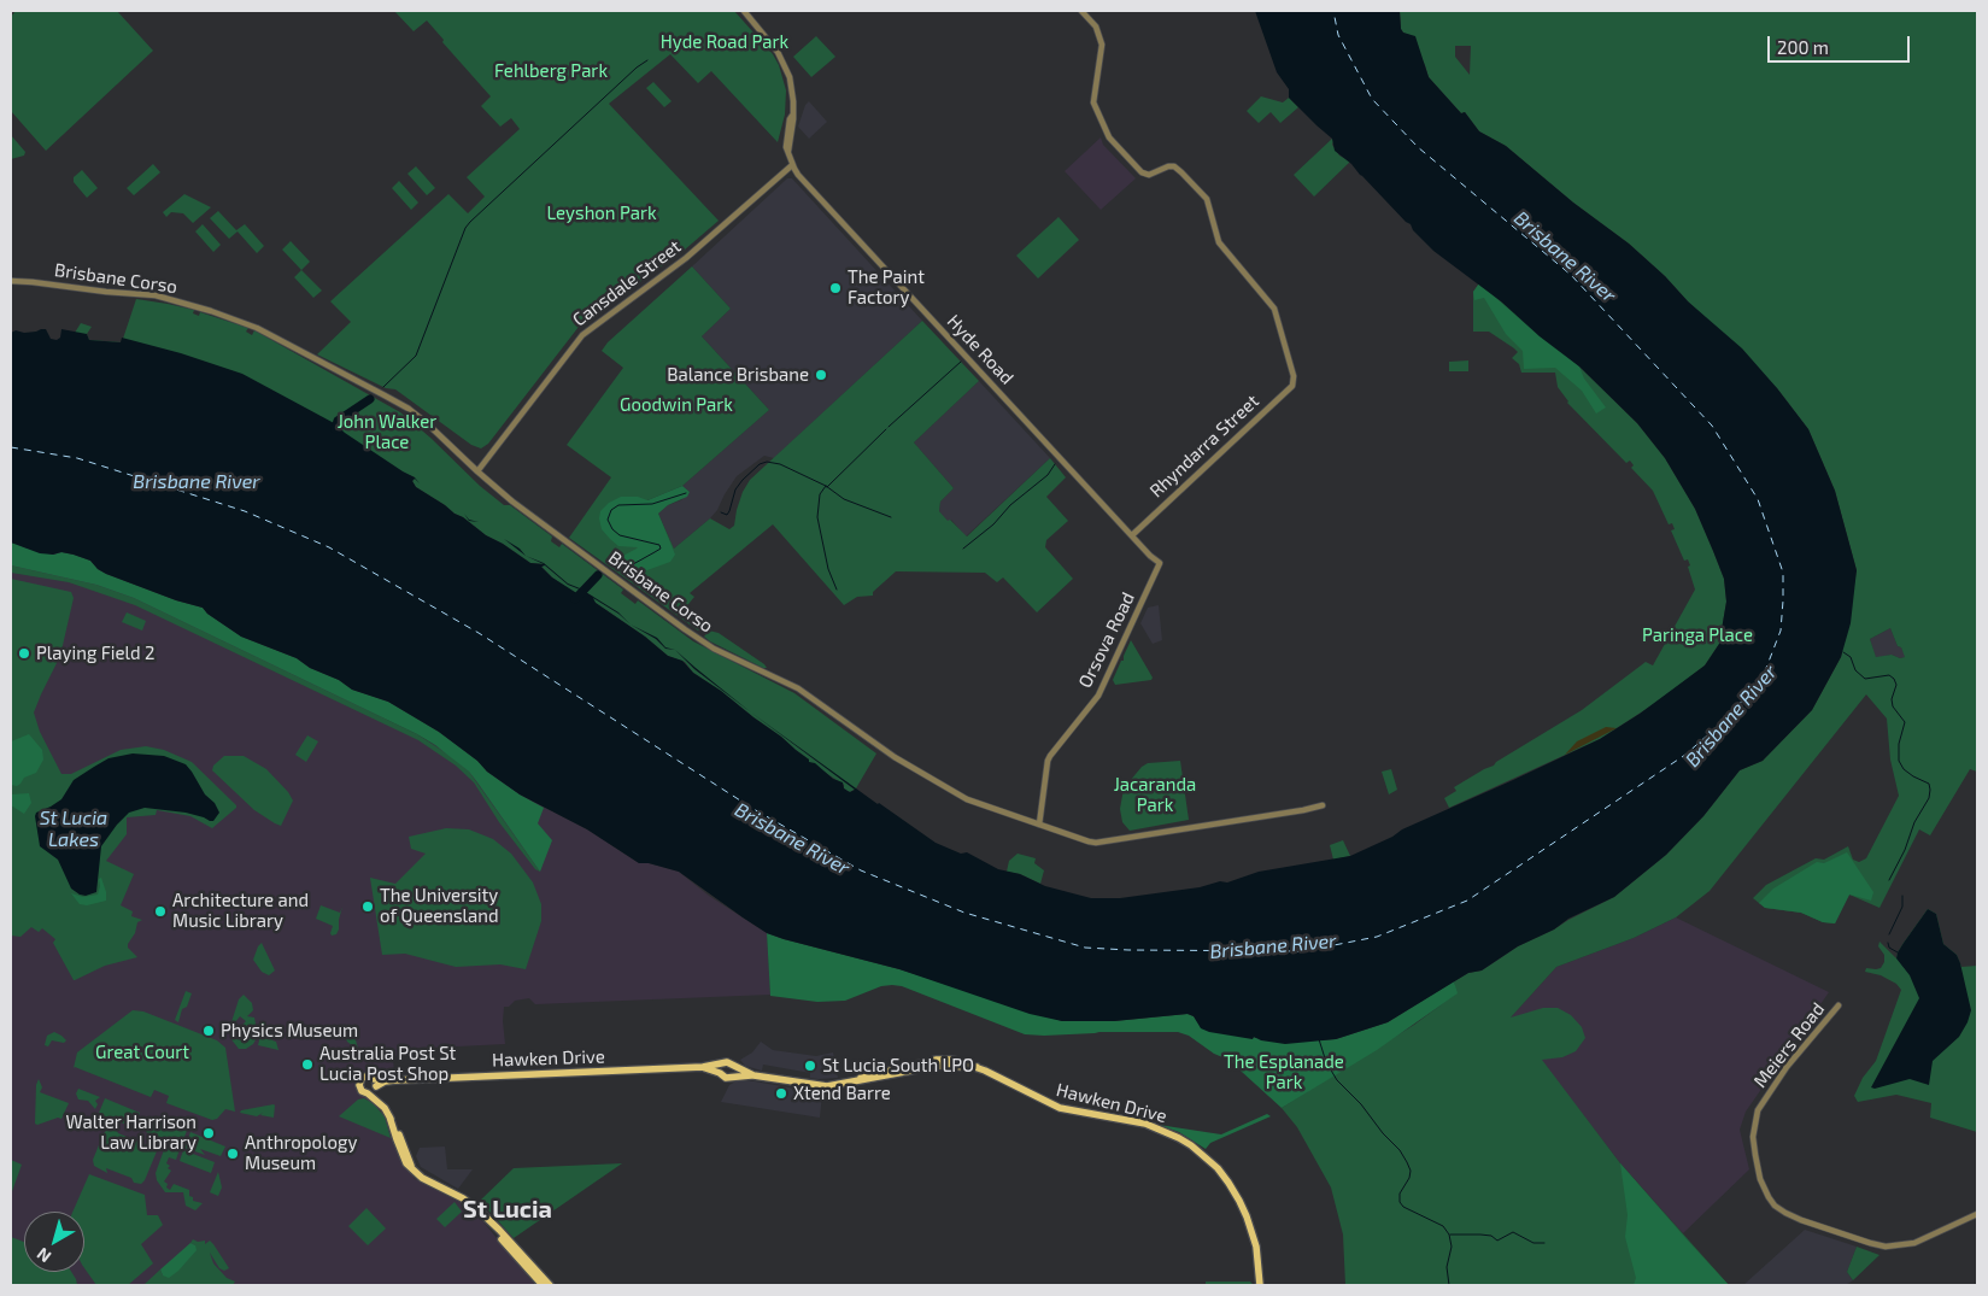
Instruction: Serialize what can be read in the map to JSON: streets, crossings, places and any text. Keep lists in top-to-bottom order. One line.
{"streets":{"main road":["Hawken Drive"],"street":["Brisbane Corso","Cansdale Street","Hyde Road","Rhyndarra Street","Orsova Road","Meiers Road"]},"crossings":[["Brisbane Corso","Cansdale Street"],["Brisbane Corso","Orsova Road"],["Cansdale Street","Hyde Road"],["Hyde Road","Rhyndarra Street"],["Hyde Road","Orsova Road"]],"districts":["St Lucia"],"water":["Brisbane River","St Lucia Lakes"],"parks":["Hyde Road Park","Fehlberg Park","Leyshon Park","Goodwin Park","John Walker Place","Paringa Place","Jacaranda Park","Great Court","The Esplanade Park"],"places":["The Paint Factory","Balance Brisbane","Playing Field 2","The University of Queensland","Architecture and Music Library","Physics Museum","Australia Post St Lucia Post Shop","St Lucia South LPO","Xtend Barre","Walter Harrison Law Library","Anthropology Museum"],"scale_bar":"200 m","north":"bottom left"}
